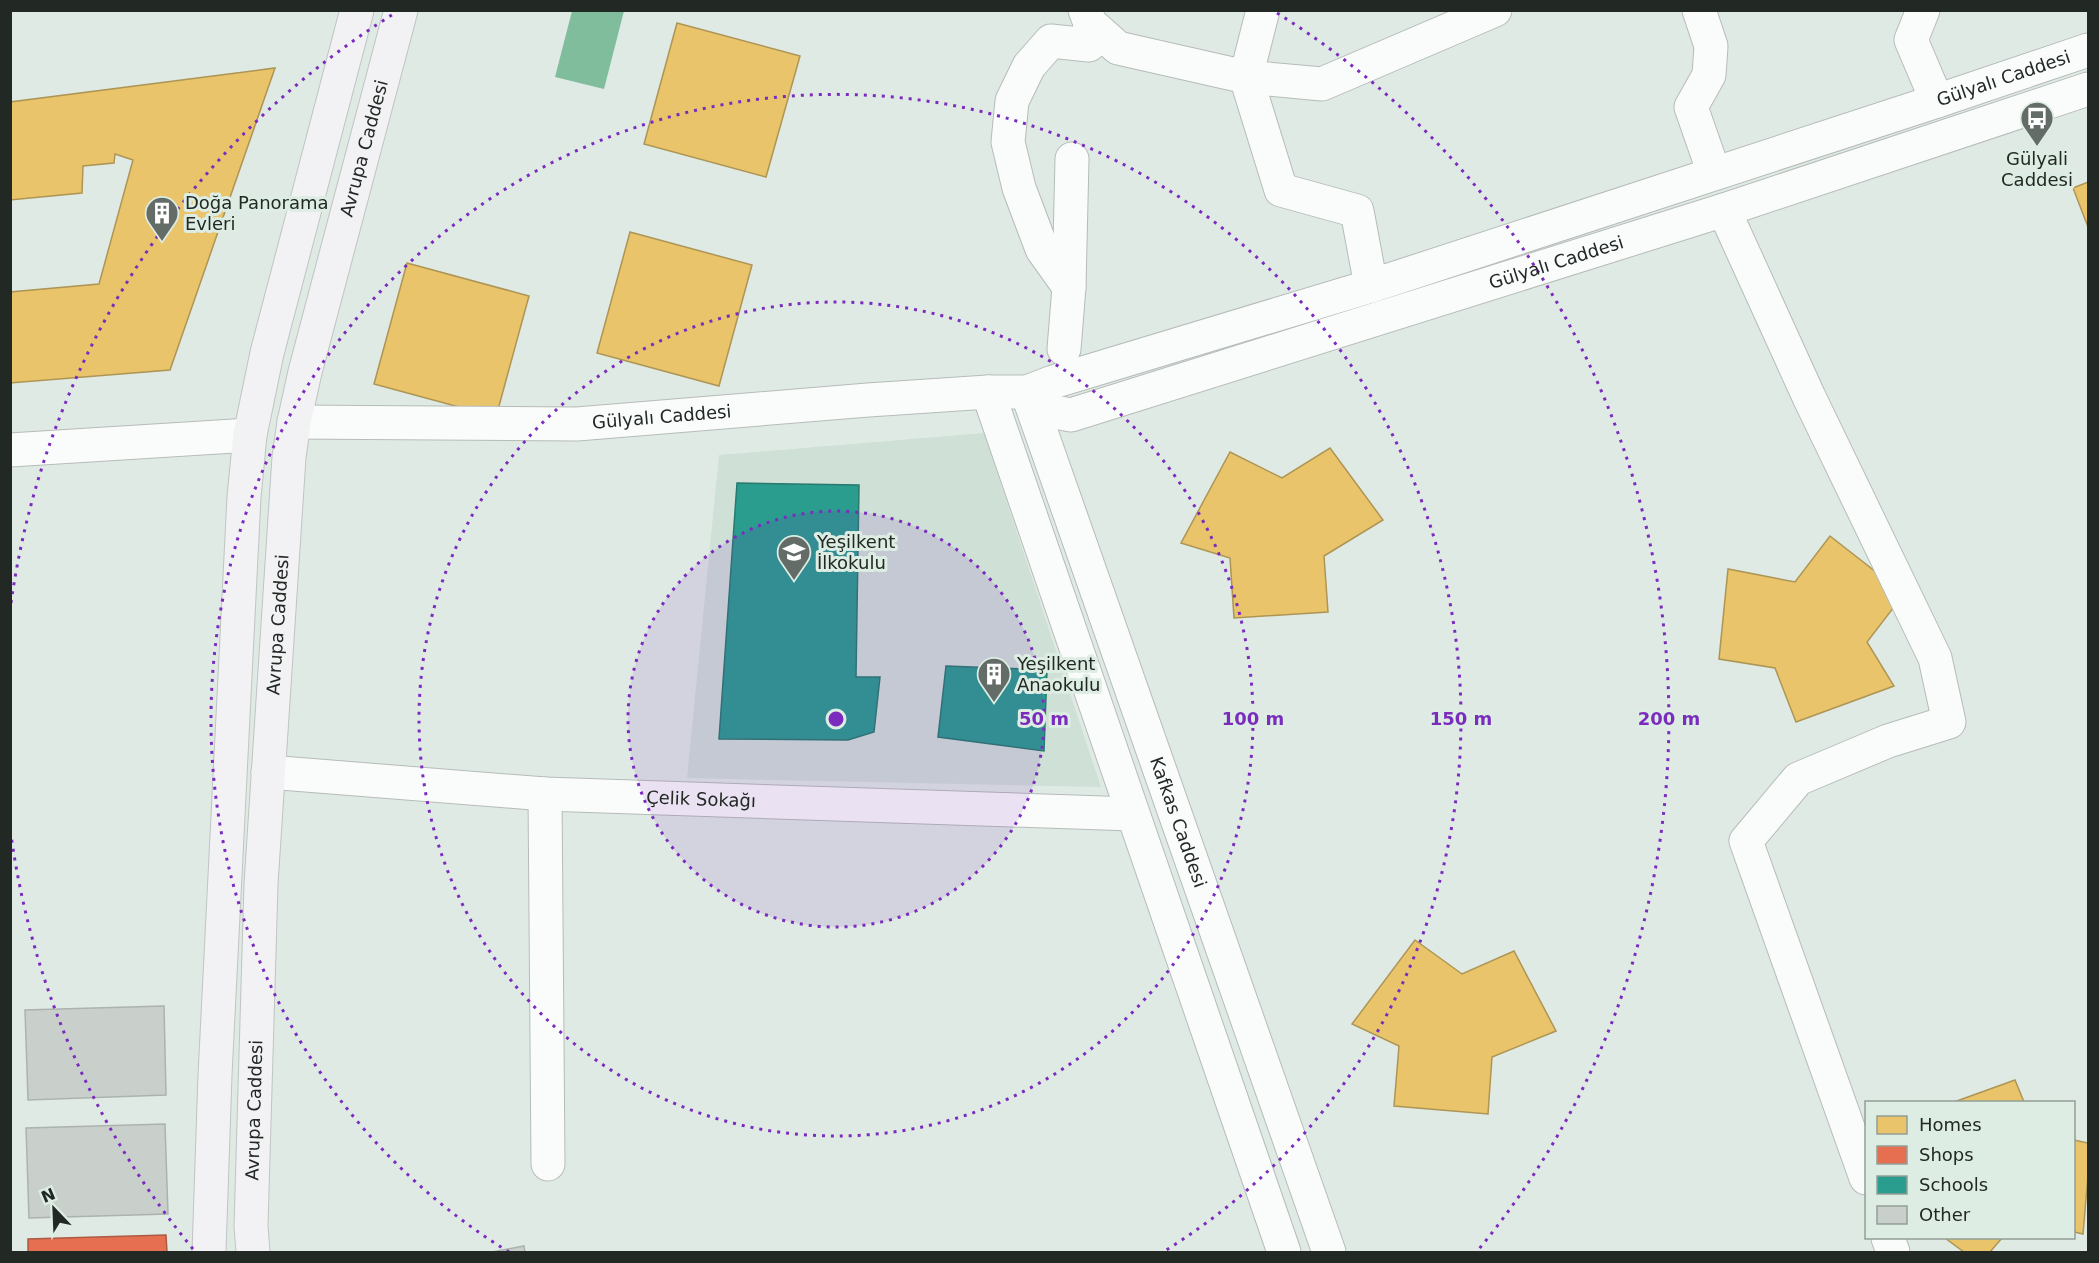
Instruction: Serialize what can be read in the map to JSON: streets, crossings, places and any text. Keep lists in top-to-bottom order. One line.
{"streets":{"main road":["Avrupa Caddesi"],"street":["Gülyalı Caddesi","Çelik Sokağı","Kafkas Caddesi"]},"crossings":[["Gülyalı Caddesi","Avrupa Caddesi"],["Gülyalı Caddesi","Kafkas Caddesi"],["Avrupa Caddesi","Çelik Sokağı"]],"places":{"bus stop":["Gülyali Caddesi"],"building":["Doğa Panorama Evleri","Yeşilkent Anaokulu"],"school or university":["Yeşilkent İlkokulu"]},"legend":["Homes","Shops","Schools","Other"],"north":"top left","rings":["50 m","100 m","150 m","200 m"]}
